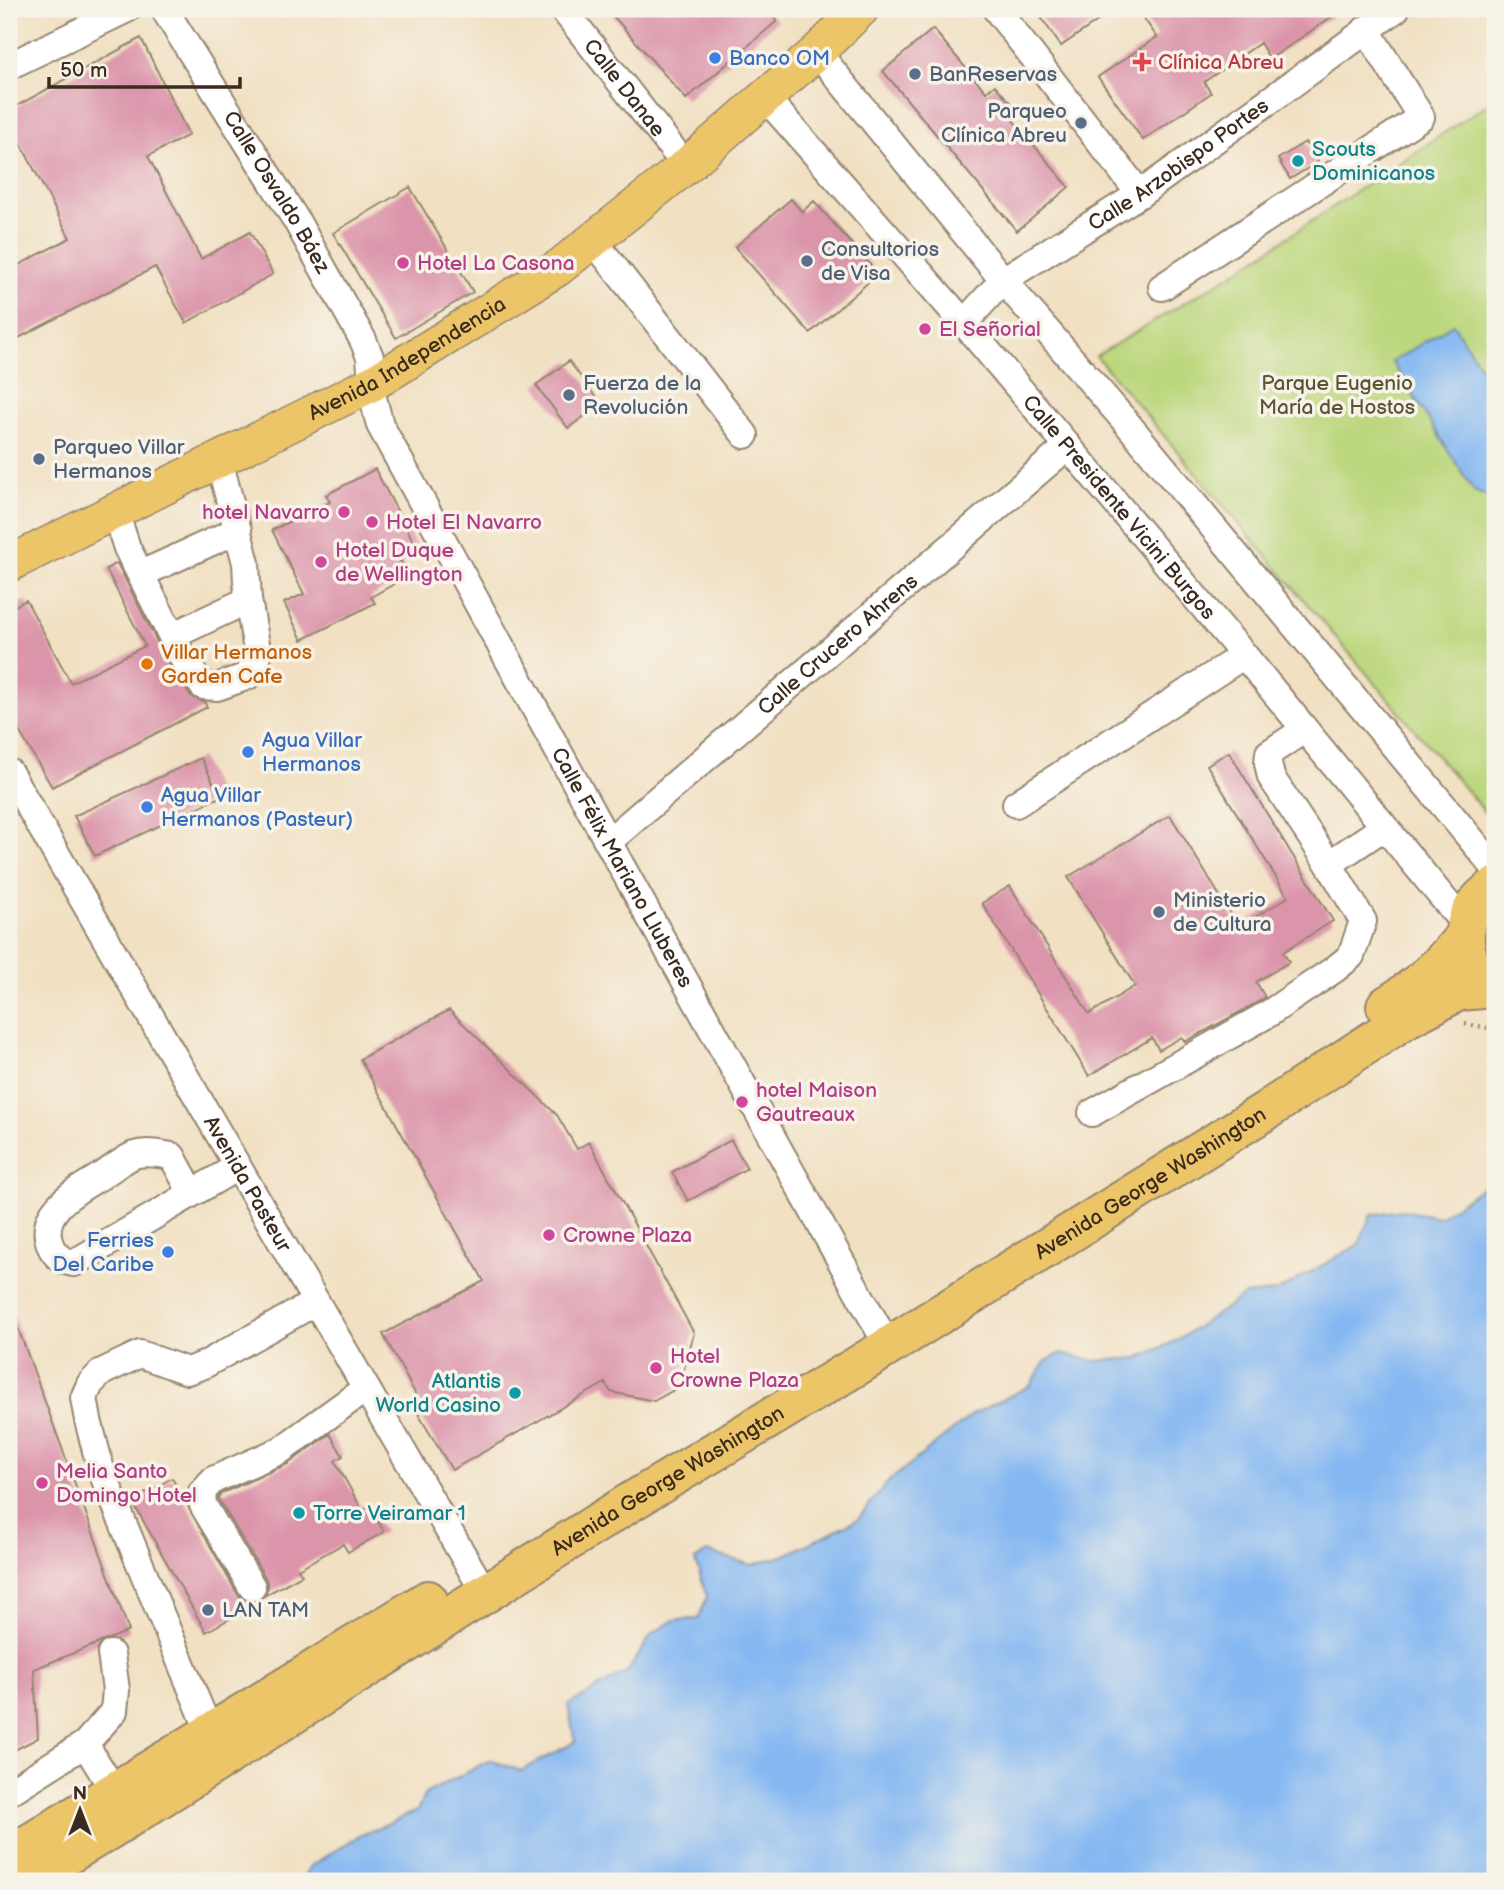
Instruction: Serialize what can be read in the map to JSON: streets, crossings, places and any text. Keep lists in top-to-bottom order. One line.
{"streets":{"highway":["Avenida George Washington"],"main road":["Avenida Independencia"],"street":["Calle Danae","Calle Arzobispo Portes","Calle Osvaldo Báez","Calle Presidente Vicini Burgos","Calle Crucero Ahrens","Calle Félix Mariano Lluberes","Avenida Pasteur"]},"crossings":[["Calle Danae","Avenida Independencia"],["Calle Arzobispo Portes","Calle Presidente Vicini Burgos"],["Calle Osvaldo Báez","Avenida Independencia"],["Calle Osvaldo Báez","Calle Félix Mariano Lluberes"],["Avenida Independencia","Calle Presidente Vicini Burgos"],["Avenida Independencia","Calle Félix Mariano Lluberes"],["Calle Presidente Vicini Burgos","Calle Crucero Ahrens"],["Calle Presidente Vicini Burgos","Avenida George Washington"],["Calle Crucero Ahrens","Calle Félix Mariano Lluberes"],["Calle Félix Mariano Lluberes","Avenida George Washington"],["Avenida Pasteur","Avenida George Washington"]],"parks":["Parque Eugenio María de Hostos"],"places":{"other":["Banco OM","BanReservas","Parqueo Clínica Abreu","Scouts Dominicanos","Consultorios de Visa","Hotel La Casona","El Señorial","Fuerza de la Revolución","Parqueo Villar Hermanos","hotel Navarro","Hotel El Navarro","Hotel Duque de Wellington","Villar Hermanos Garden Cafe","Agua Villar Hermanos","Agua Villar Hermanos (Pasteur)","Ministerio de Cultura","hotel Maison Gautreaux","Crowne Plaza","Ferries Del Caribe","Hotel Crowne Plaza","Atlantis World Casino","Melia Santo Domingo Hotel","Torre Veiramar 1","LAN TAM"],"health":["Clínica Abreu"]},"scale_bar":"50 m","north":"top"}
